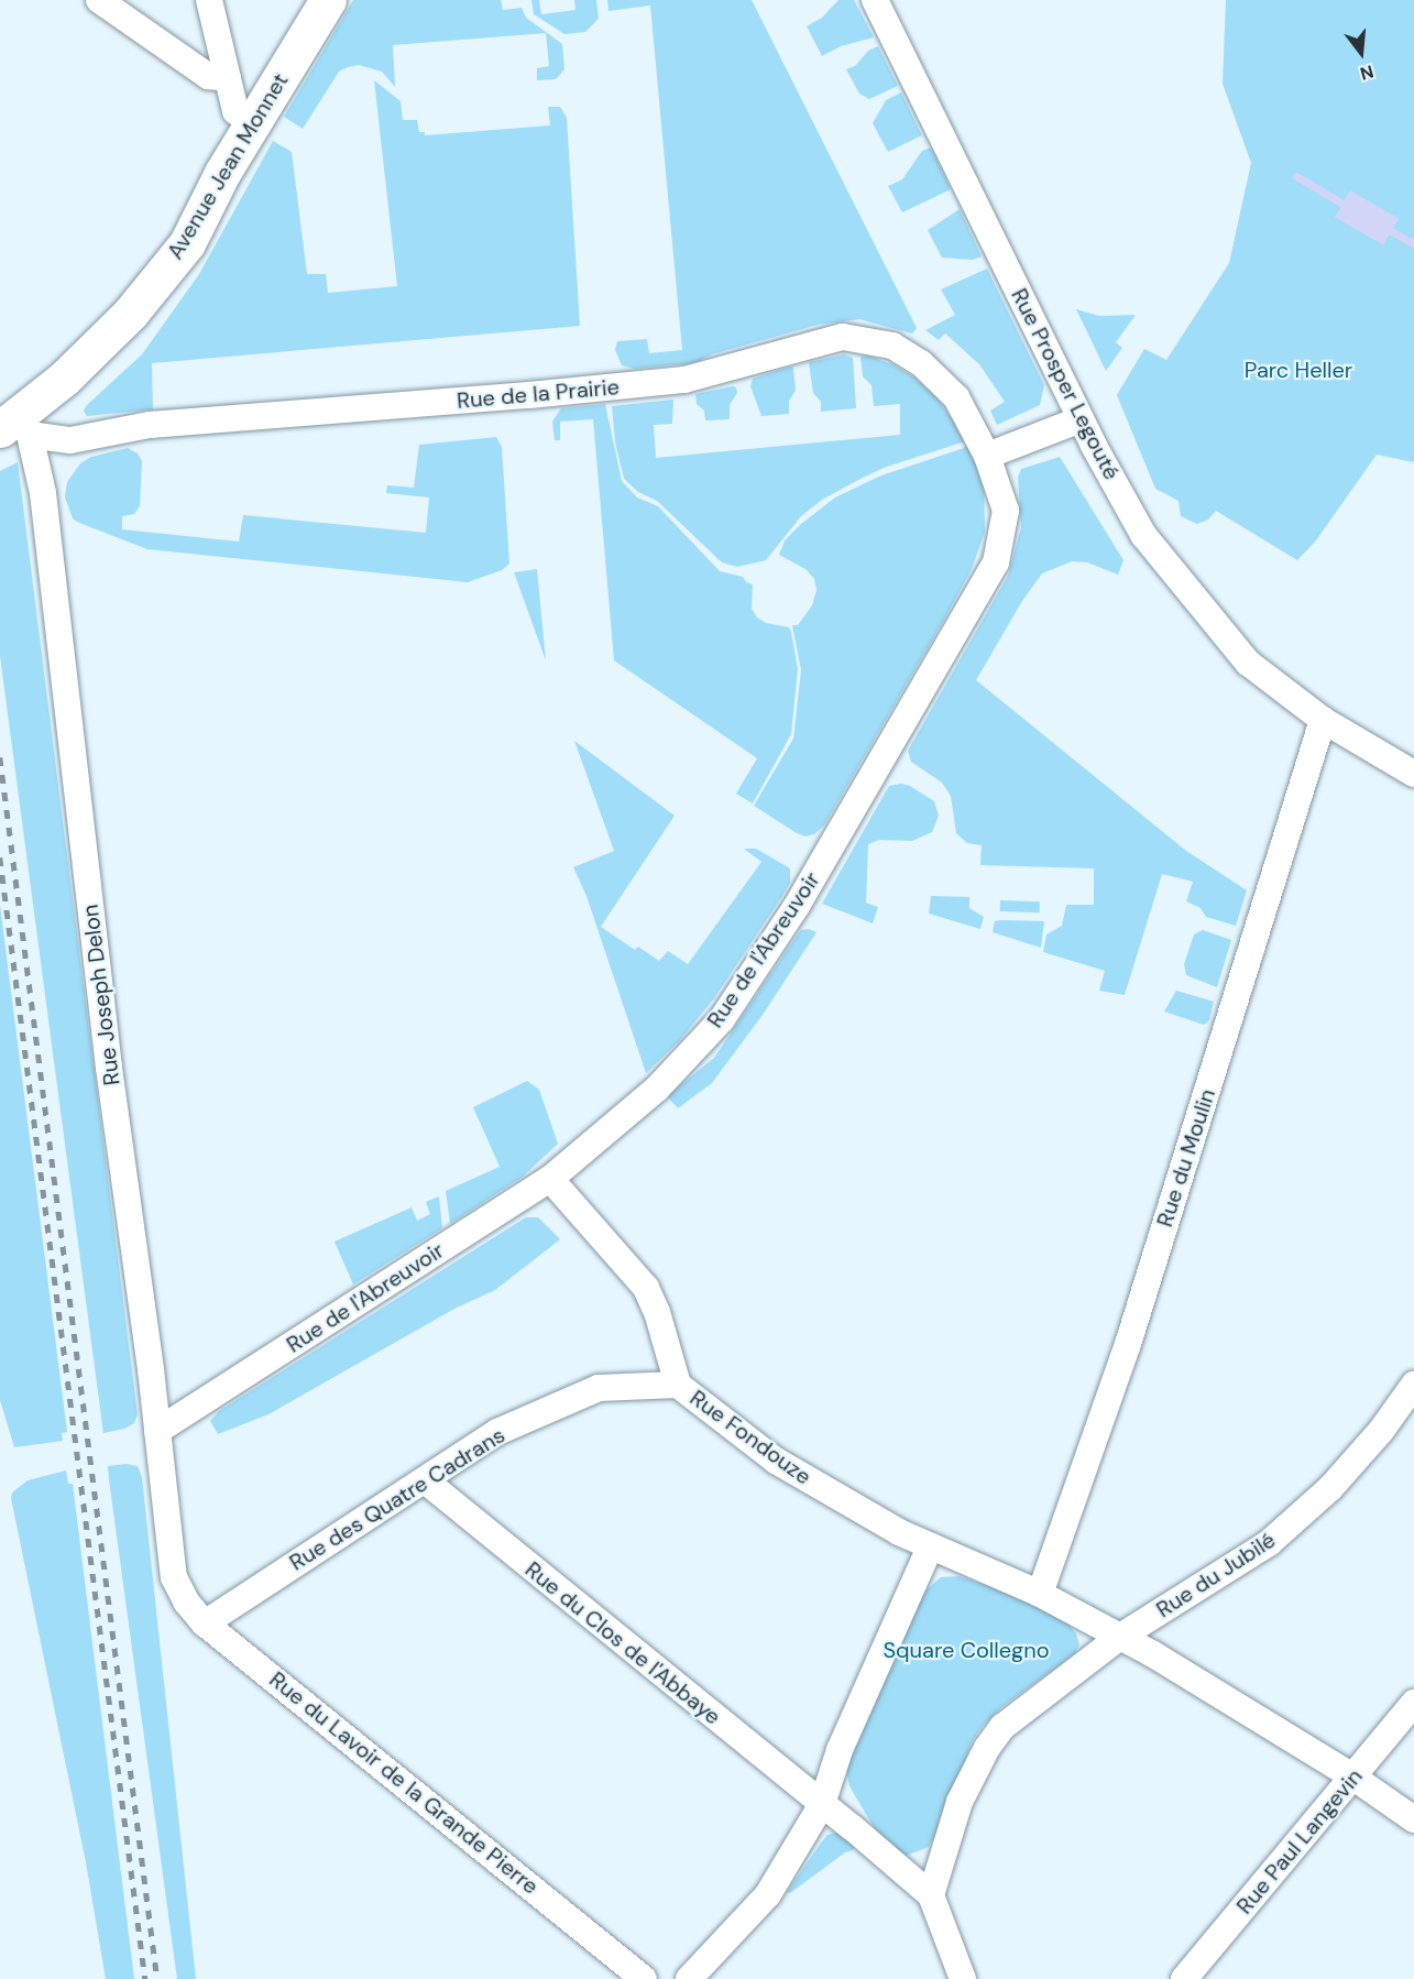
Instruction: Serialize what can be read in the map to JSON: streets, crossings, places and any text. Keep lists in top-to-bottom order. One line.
{"streets":{"main road":["Avenue Jean Monnet"],"street":["Rue Prosper Legouté","Rue de la Prairie","Rue de l'Abreuvoir","Rue Joseph Delon","Rue du Moulin","Rue Fondouze","Rue des Quatre Cadrans","Rue du Jubilé","Rue du Clos de l'Abbaye","Rue du Lavoir de la Grande Pierre","Rue Paul Langevin"]},"crossings":[["Avenue Jean Monnet","Rue de la Prairie"],["Avenue Jean Monnet","Rue Joseph Delon"],["Rue Prosper Legouté","Rue du Moulin"],["Rue de la Prairie","Rue de l'Abreuvoir"],["Rue de la Prairie","Rue Joseph Delon"],["Rue de l'Abreuvoir","Rue Joseph Delon"],["Rue de l'Abreuvoir","Rue Fondouze"],["Rue Joseph Delon","Rue du Lavoir de la Grande Pierre"],["Rue du Moulin","Rue Fondouze"],["Rue Fondouze","Rue des Quatre Cadrans"],["Rue des Quatre Cadrans","Rue du Clos de l'Abbaye"],["Rue des Quatre Cadrans","Rue du Lavoir de la Grande Pierre"],["Rue du Jubilé","Rue du Clos de l'Abbaye"]],"parks":["Parc Heller","Square Collegno"],"north":"bottom"}
